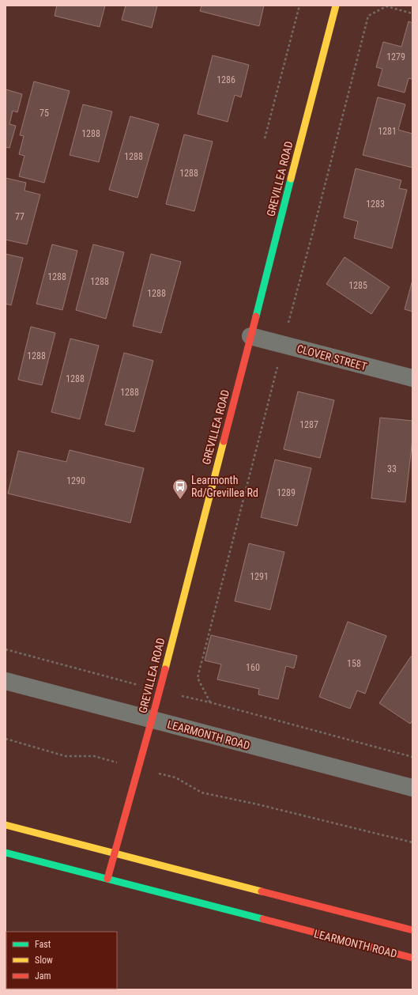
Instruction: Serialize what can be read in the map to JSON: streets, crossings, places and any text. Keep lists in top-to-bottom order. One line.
{"streets":{"street":["GREVILLEA ROAD","CLOVER STREET","LEARMONTH ROAD"]},"crossings":[["GREVILLEA ROAD","CLOVER STREET"],["GREVILLEA ROAD","LEARMONTH ROAD"]],"places":{"bus stop":["Learmonth Rd/Grevillea Rd"]},"house_numbers":["1279","1286","75","1281","1288","1288","1288","1283","77","1288","1288","1285","1288","1288","1288","1288","1287","33","1290","1289","1291","158","160"],"legend":["Fast","Slow","Jam"]}
